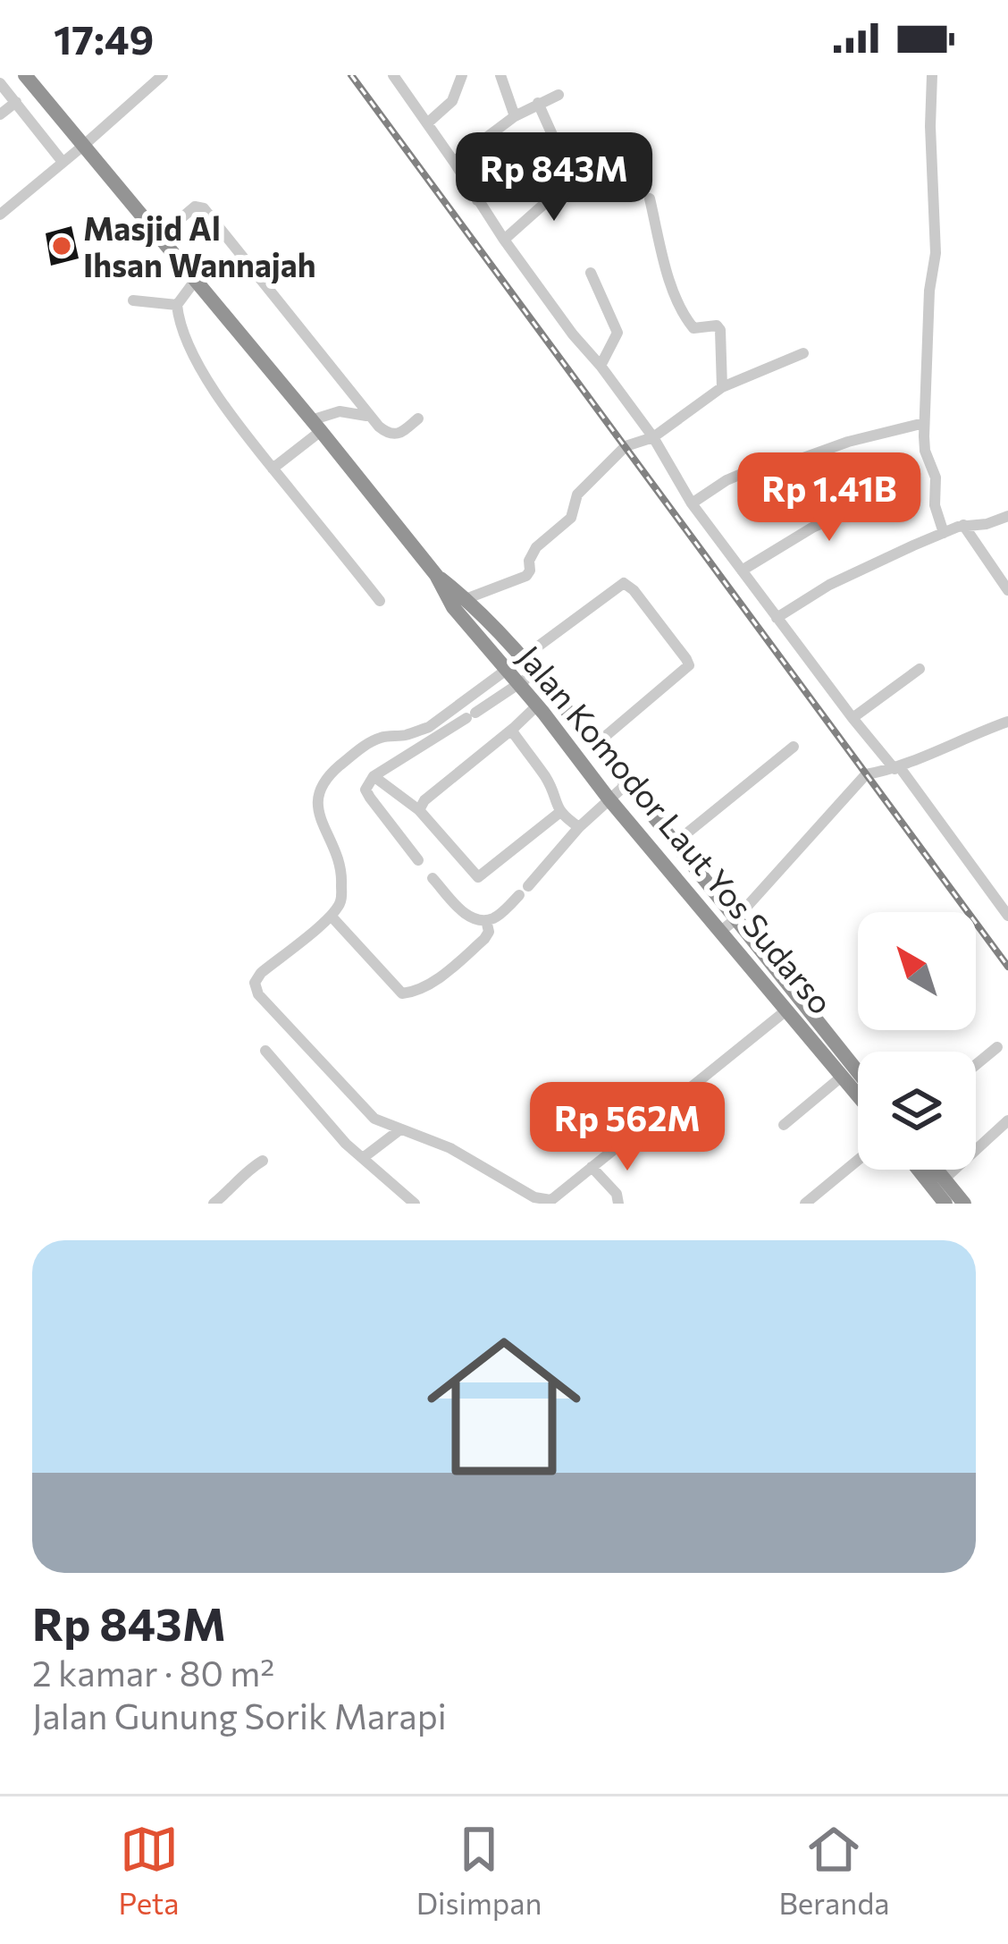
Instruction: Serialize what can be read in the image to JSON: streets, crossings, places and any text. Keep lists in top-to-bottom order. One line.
{"streets":{"highway":["Jalan Komodor Laut Yos Sudarso"]},"places":["Masjid Al Ihsan Wannajah"],"north":"top left","page":{"status":"17:49","price":["Rp 843M","Rp 1.41B","Rp 562M"],"list":[{"name":"Rp 843M","note":"2 kamar · 80 m² · Jalan Gunung Sorik Marapi"}],"tabs":["Peta","Disimpan","Beranda"]}}
